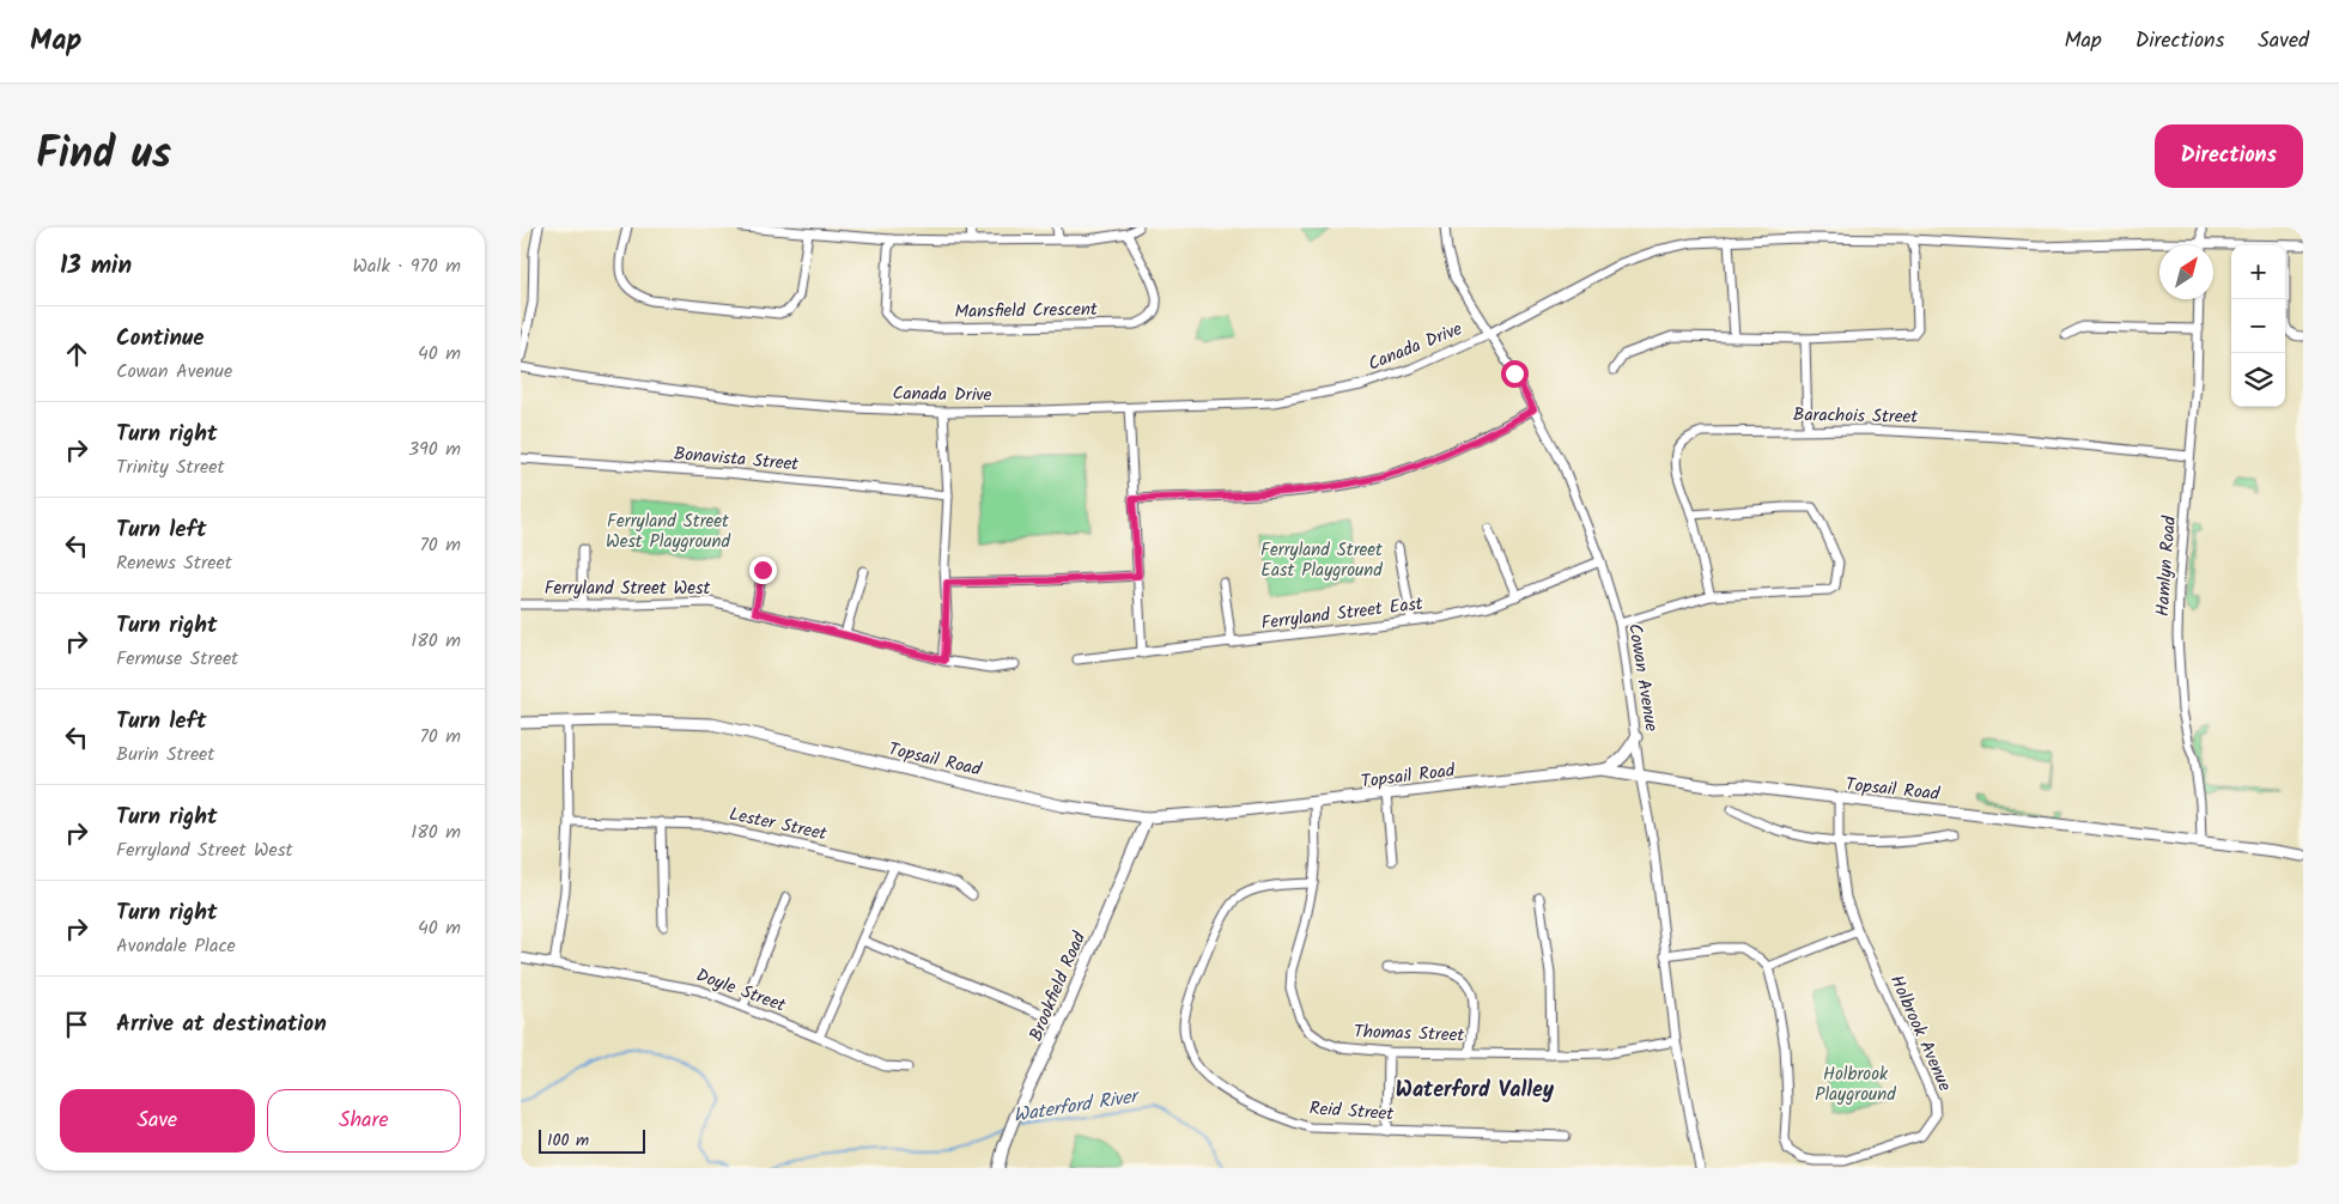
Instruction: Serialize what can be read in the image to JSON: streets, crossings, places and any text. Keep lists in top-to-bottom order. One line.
{"streets":{"main road":["Topsail Road","Brookfield Road"],"street":["Mansfield Crescent","Canada Drive","Barachois Street","Bonavista Street","Hamlyn Road","Ferryland Street West","Ferryland Street East","Cowan Avenue","Lester Street","Doyle Street","Thomas Street","Holbrook Avenue","Reid Street"]},"crossings":[["Canada Drive","Cowan Avenue"],["Barachois Street","Hamlyn Road"],["Hamlyn Road","Topsail Road"],["Ferryland Street East","Cowan Avenue"],["Cowan Avenue","Topsail Road"],["Cowan Avenue","Thomas Street"],["Topsail Road","Brookfield Road"],["Topsail Road","Thomas Street"],["Topsail Road","Holbrook Avenue"],["Thomas Street","Reid Street"]],"districts":["Waterford Valley"],"water":["Waterford River"],"parks":["Ferryland Street West Playground","Ferryland Street East Playground","Holbrook Playground"],"scale_bar":"100 m","north":"top right","page":{"header":"Map","nav":["Map","Directions","Saved"],"title":"Find us","buttons":["Directions",["Save","Share"]],"heading":["13 min","Walk · 970 m"],"map_buttons":["+","−"],"list":[["Continue","Cowan Avenue","40 m"],["Turn right","Trinity Street","390 m"],["Turn left","Renews Street","70 m"],["Turn right","Fermuse Street","180 m"],["Turn left","Burin Street","70 m"],["Turn right","Ferryland Street West","180 m"],["Turn right","Avondale Place","40 m"],"Arrive at destination"],"scale":"100 m"}}
